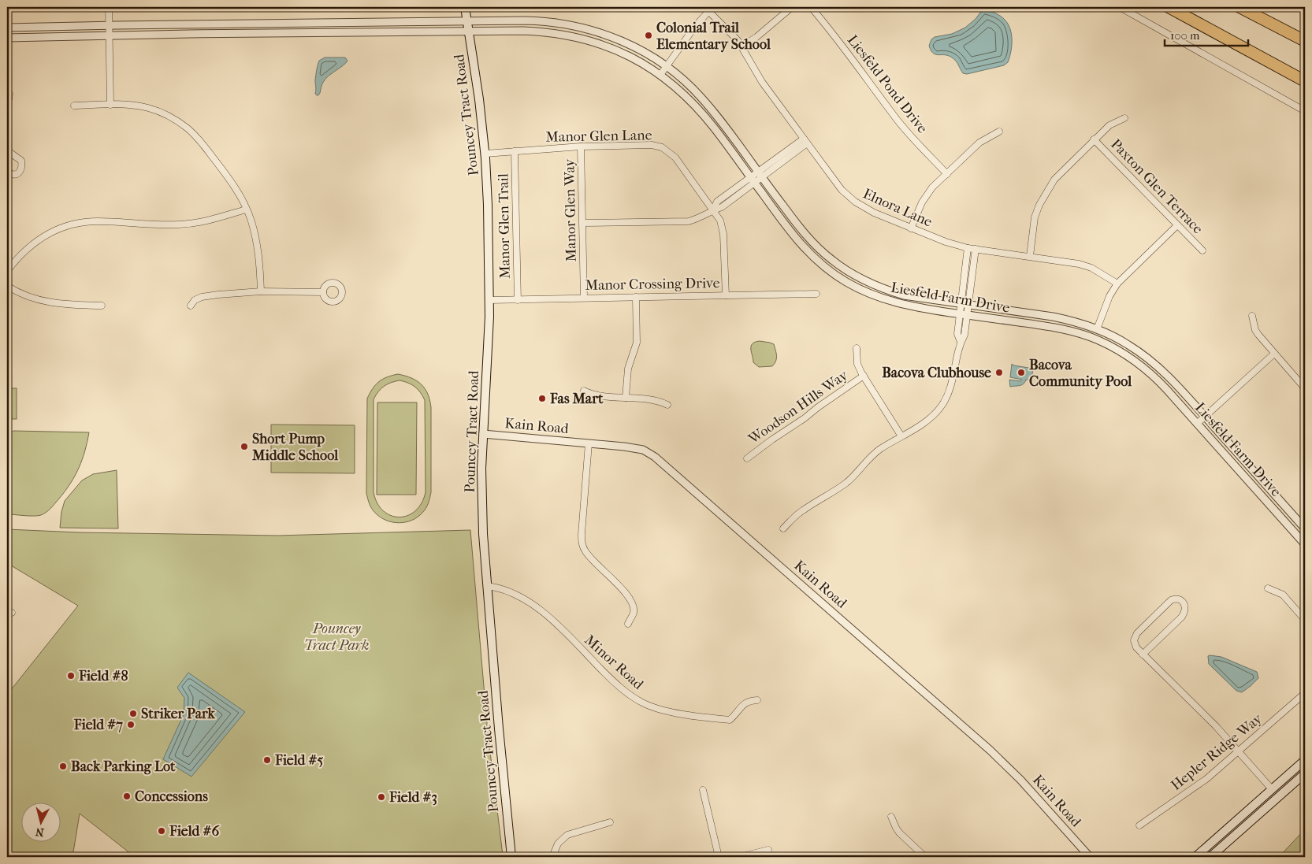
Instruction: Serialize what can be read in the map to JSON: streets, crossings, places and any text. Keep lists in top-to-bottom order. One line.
{"streets":{"main road":["Pouncey Tract Road"],"street":["Liesfeld Pond Drive","Manor Glen Lane","Paxton Glen Terrace","Elnora Lane","Manor Glen Way","Manor Glen Trail","Manor Crossing Drive","Liesfeld Farm Drive","Woodson Hills Way","Kain Road","Minor Road","Hepler Ridge Way"]},"crossings":[["Pouncey Tract Road","Manor Glen Lane"],["Pouncey Tract Road","Manor Crossing Drive"],["Pouncey Tract Road","Liesfeld Farm Drive"],["Pouncey Tract Road","Kain Road"],["Pouncey Tract Road","Minor Road"],["Manor Glen Lane","Manor Glen Way"],["Manor Glen Lane","Manor Glen Trail"],["Manor Glen Lane","Manor Crossing Drive"],["Manor Glen Way","Manor Crossing Drive"],["Manor Glen Trail","Manor Crossing Drive"]],"parks":["Pouncey Tract Park"],"places":["Colonial Trail Elementary School","Bacova Clubhouse","Bacova Community Pool","Fas Mart","Short Pump Middle School","Field #8","Striker Park","Field #7","Field #5","Back Parking Lot","Concessions","Field #3","Field #6"],"scale_bar":"100 m","north":"bottom"}
